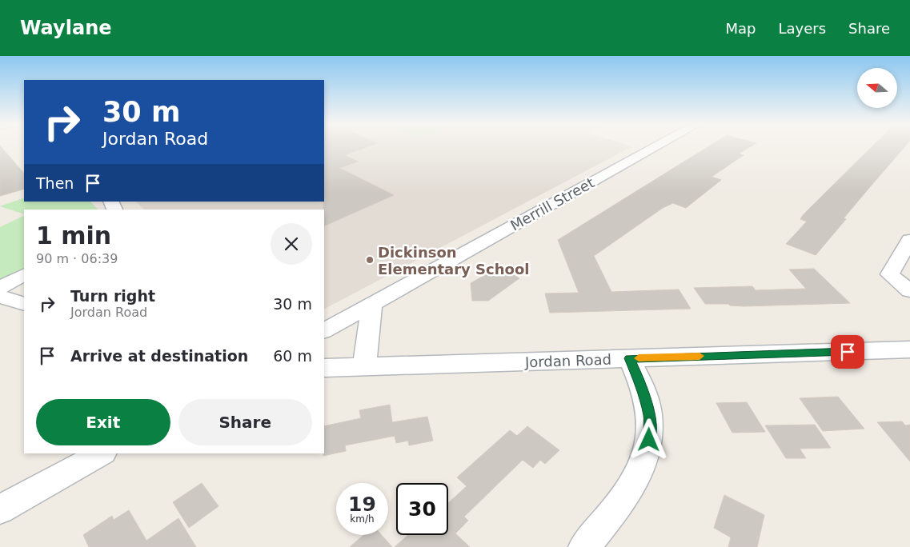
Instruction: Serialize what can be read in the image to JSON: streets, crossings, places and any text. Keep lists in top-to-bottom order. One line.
{"streets":{"street":["Merrill Street","Jordan Road"]},"places":["Dickinson Elementary School"],"north":"left","page":{"header":"Waylane","nav":["Map","Layers","Share"],"turn":["30 m","Jordan Road"],"then":"Then","heading":["1 min","90 m · 06:39"],"list":[{"name":"Turn right","note":"Jordan Road","value":"30 m"},{"name":"Arrive at destination","value":"60 m"}],"buttons":["Exit","Share"],"speed":"19 km/h","limit":"30"}}
